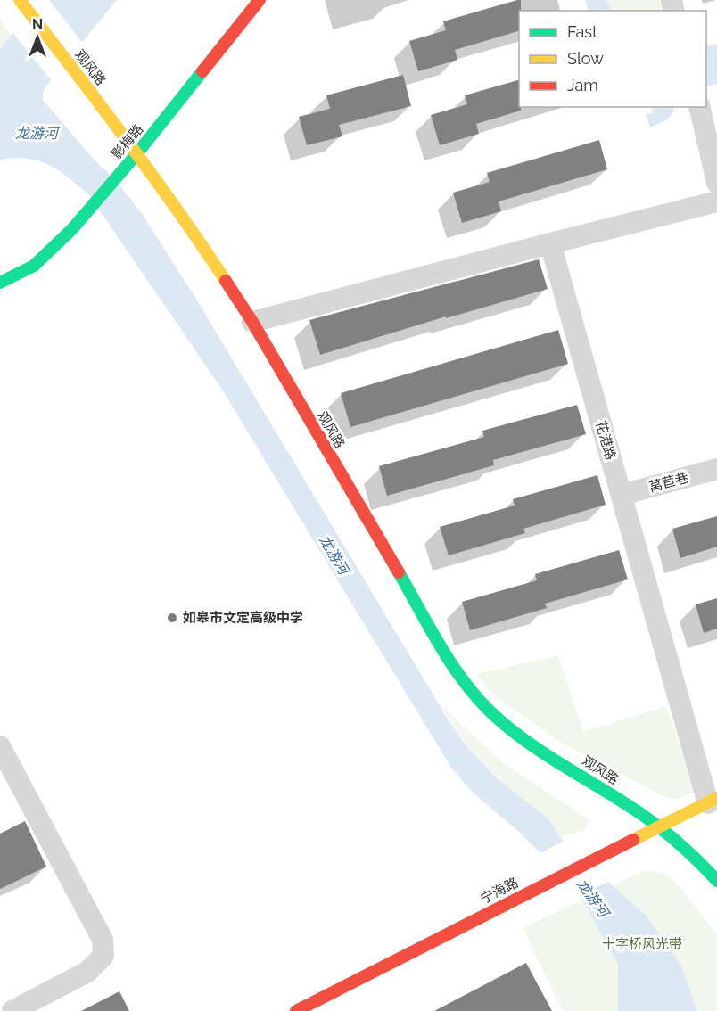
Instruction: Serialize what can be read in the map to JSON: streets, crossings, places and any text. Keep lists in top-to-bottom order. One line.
{"streets":{"street":["观风路","影梅路","花港路","莴苣巷","宁海路"]},"crossings":[["观风路","影梅路"],["观风路","宁海路"],["花港路","莴苣巷"],["花港路","宁海路"]],"water":["龙游河"],"parks":["十字桥风光带"],"places":["如皋市文定高级中学"],"legend":["Fast","Slow","Jam"],"north":"top"}
